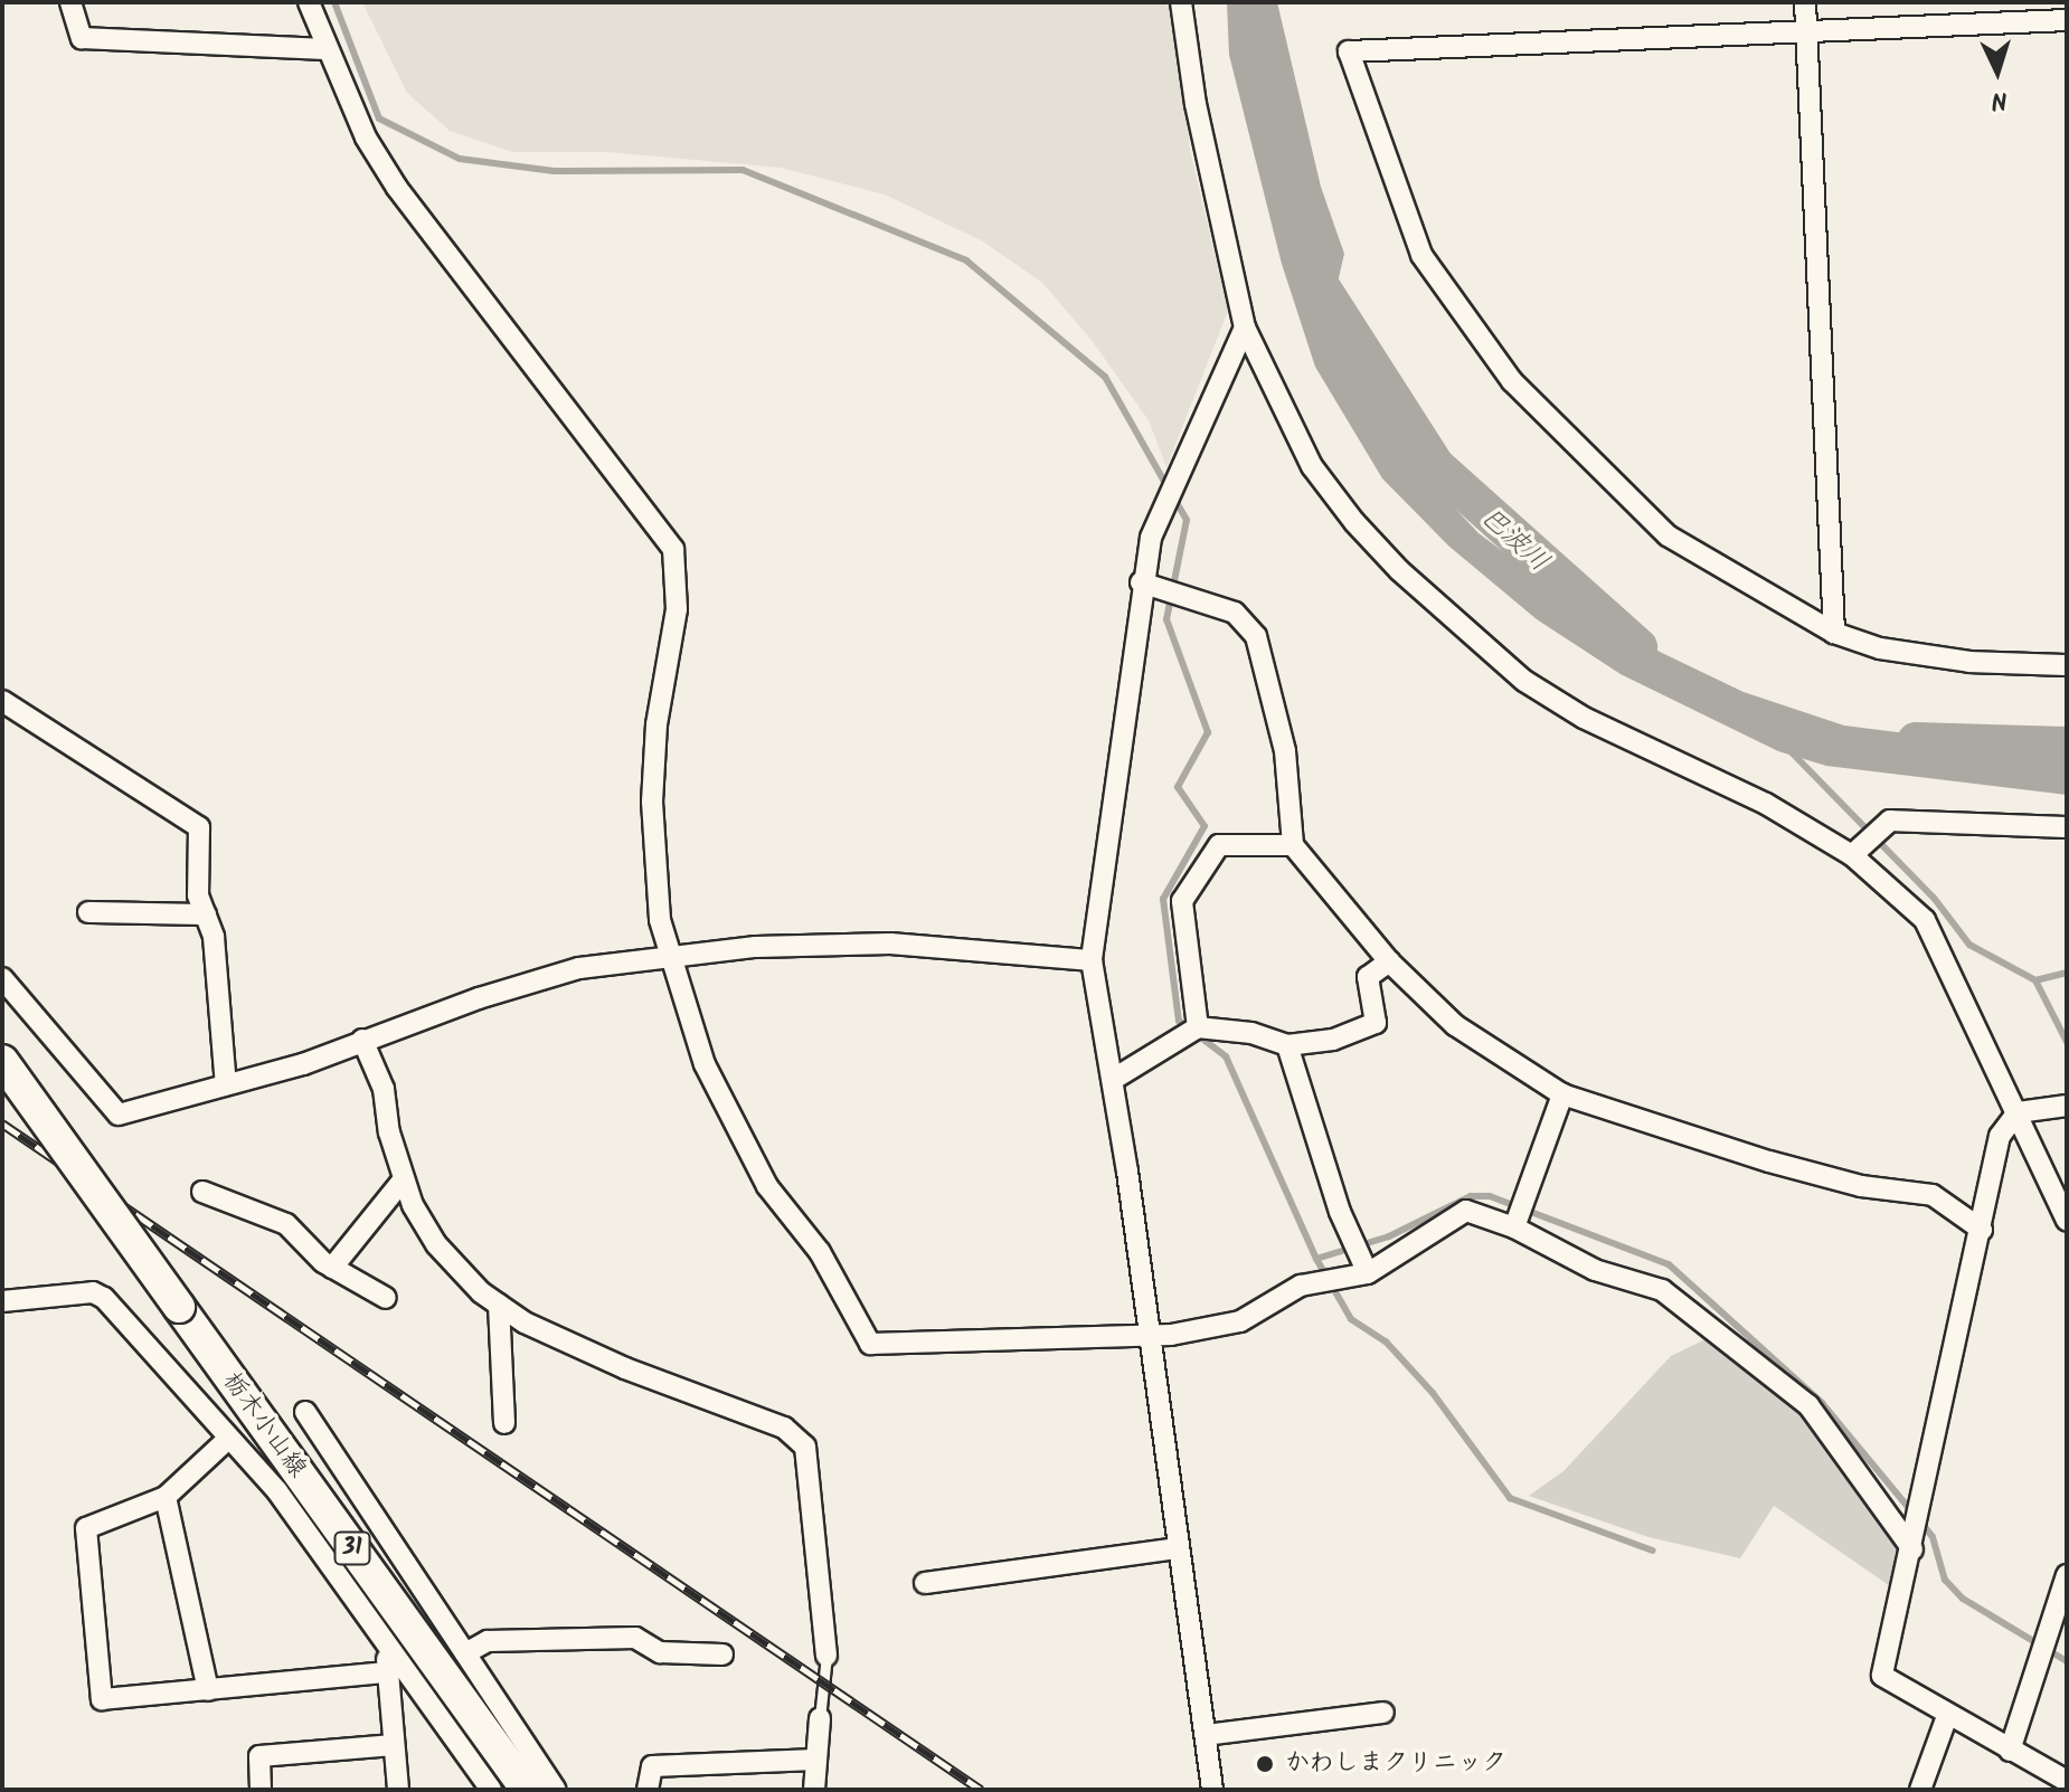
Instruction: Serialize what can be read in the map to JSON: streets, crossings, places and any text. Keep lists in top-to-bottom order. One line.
{"streets":{"main road":["栃木小山線","31"]},"water":["巴波川"],"places":["かわしまクリニック"],"north":"bottom"}
